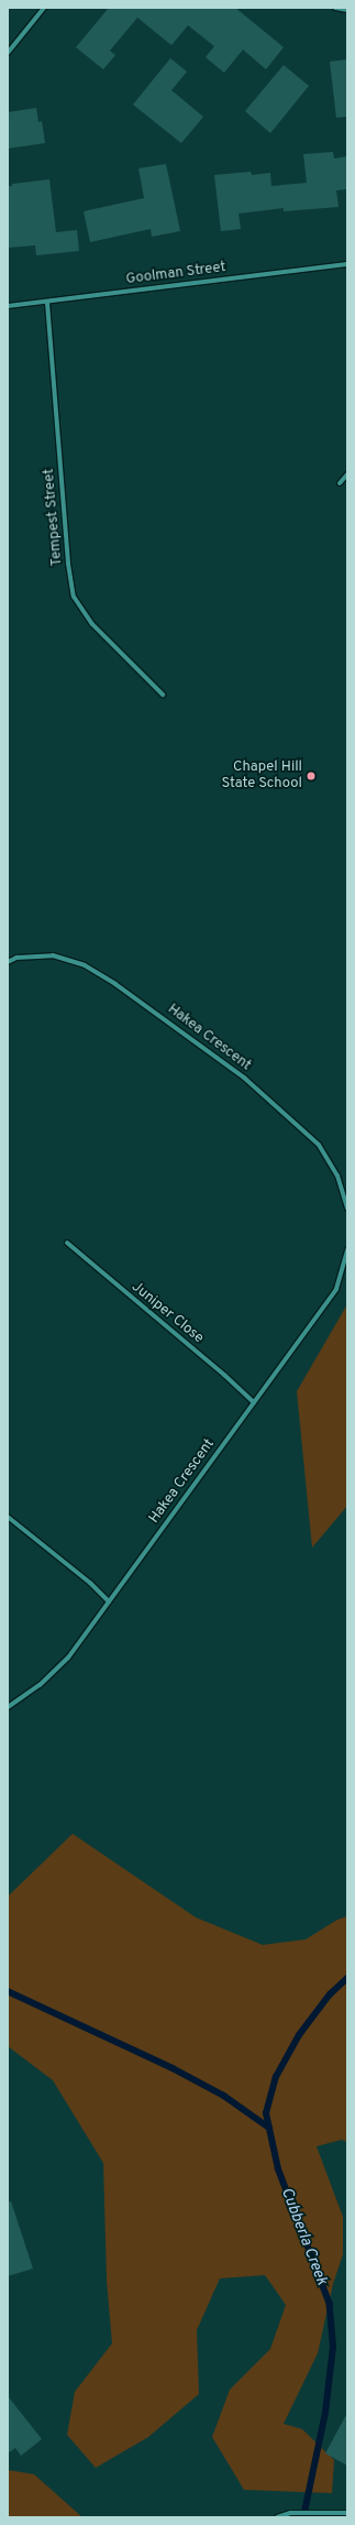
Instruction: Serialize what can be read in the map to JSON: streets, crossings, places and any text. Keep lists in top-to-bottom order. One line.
{"streets":{"street":["Goolman Street","Tempest Street","Hakea Crescent","Juniper Close"]},"crossings":[["Goolman Street","Tempest Street"],["Hakea Crescent","Juniper Close"]],"water":["Cubberla Creek"],"places":["Chapel Hill State School"]}
